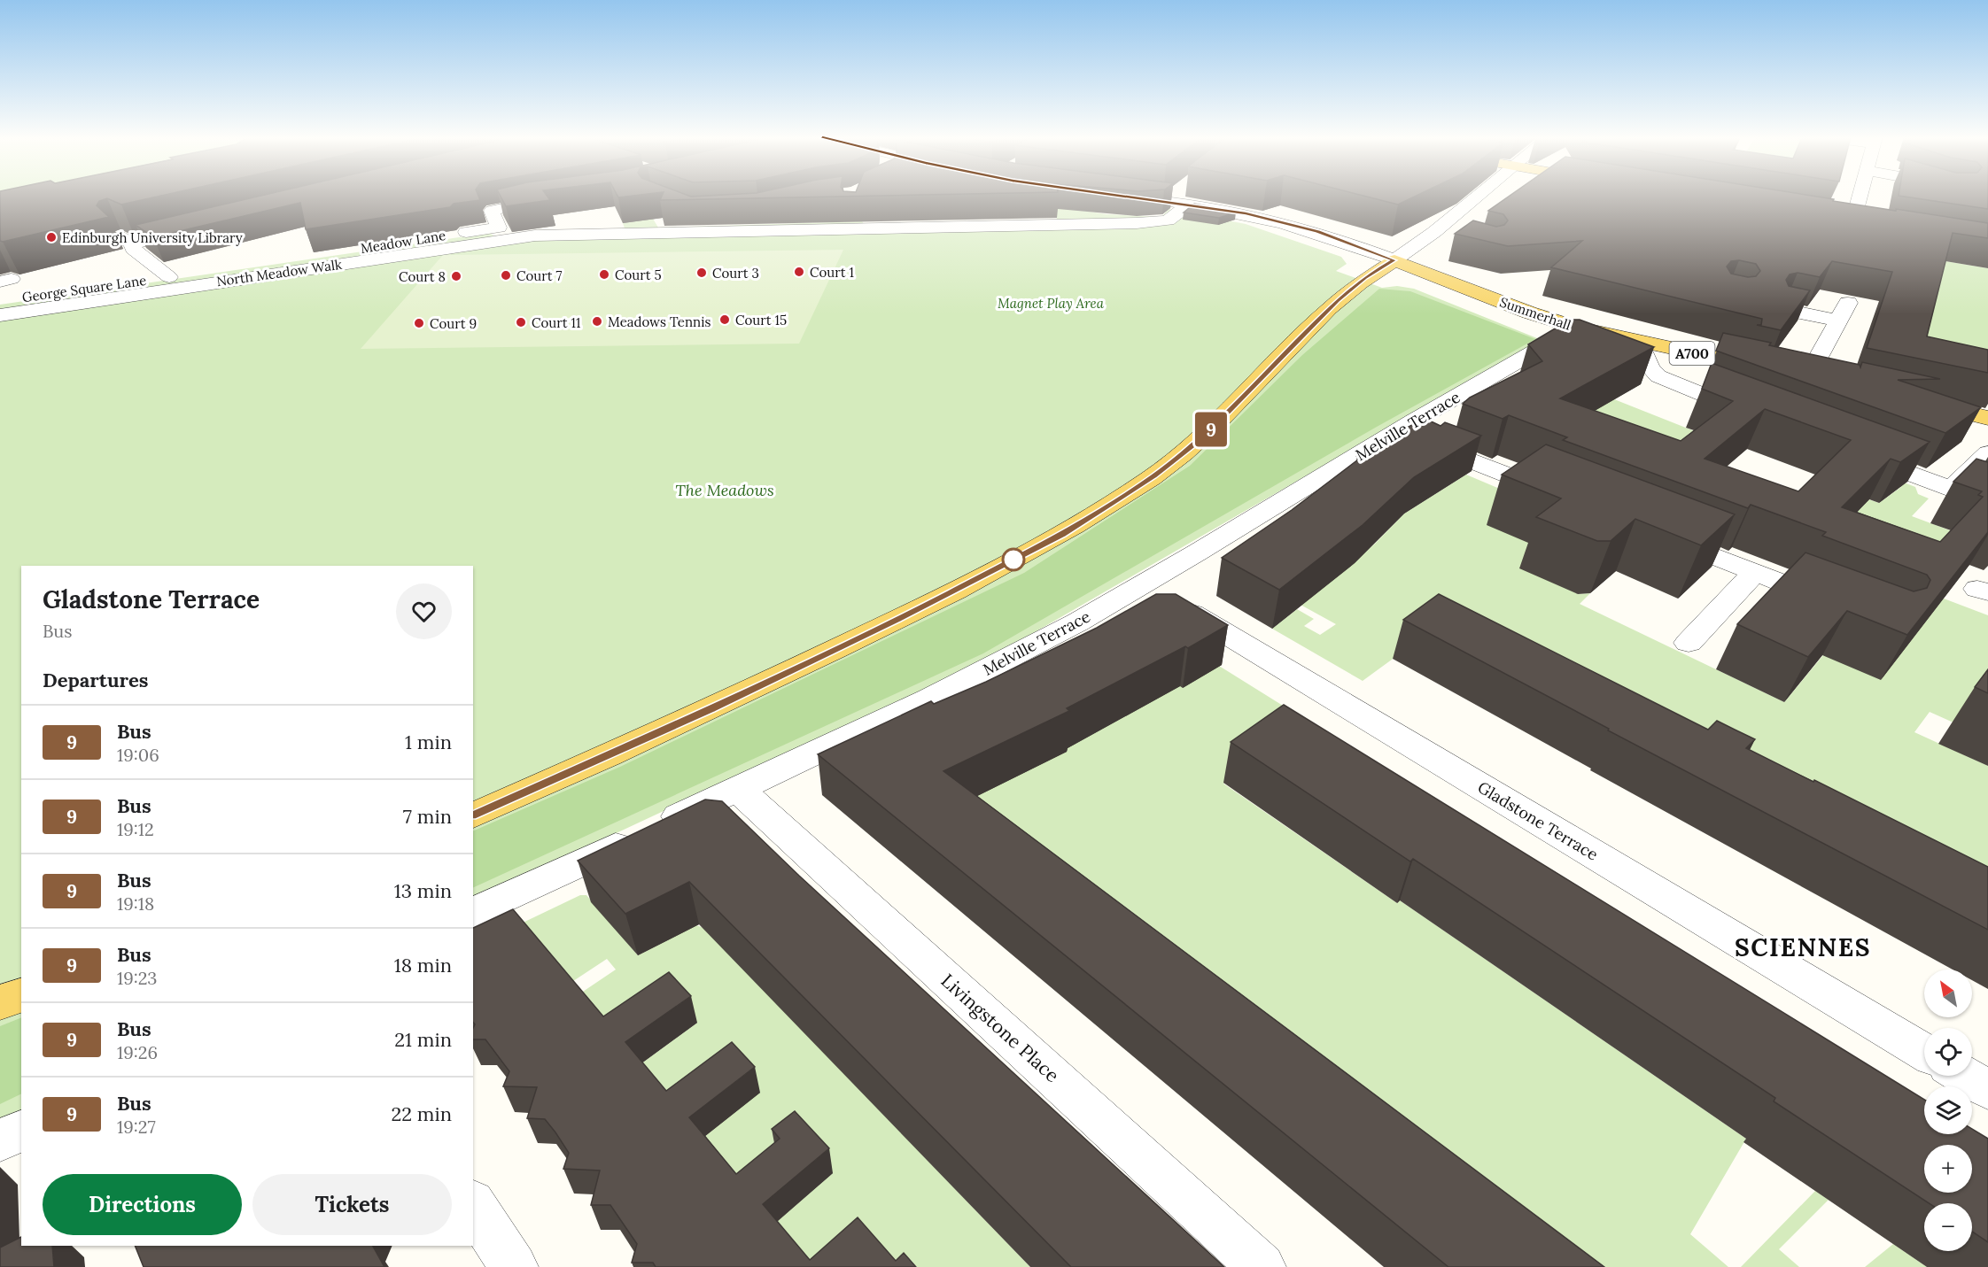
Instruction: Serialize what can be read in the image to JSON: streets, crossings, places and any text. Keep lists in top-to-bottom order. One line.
{"streets":{"main road":["Summerhall","A700"],"street":["Meadow Lane","North Meadow Walk","George Square Lane","Melville Terrace","Gladstone Terrace","Livingstone Place"]},"crossings":[["Meadow Lane","George Square Lane"],["Summerhall","A700"],["Summerhall","Melville Terrace"],["Melville Terrace","Gladstone Terrace"],["Melville Terrace","Livingstone Place"]],"districts":["SCIENNES"],"parks":["Magnet Play Area","The Meadows"],"places":["Edinburgh University Library","Court 1","Court 3","Court 5","Court 7","Court 8","Court 15","Meadows Tennis","Court 11","Court 9"],"lines":["bus line 9"],"north":"top left","page":{"on_map":"9","heading":[["Gladstone Terrace","Bus"],"Departures"],"list":[{"mark":"9","name":"Bus","note":"19:06","value":"1 min"},{"mark":"9","name":"Bus","note":"19:12","value":"7 min"},{"mark":"9","name":"Bus","note":"19:18","value":"13 min"},{"mark":"9","name":"Bus","note":"19:23","value":"18 min"},{"mark":"9","name":"Bus","note":"19:26","value":"21 min"},{"mark":"9","name":"Bus","note":"19:27","value":"22 min"}],"map_buttons":["+","−"],"buttons":["Directions","Tickets"]}}
